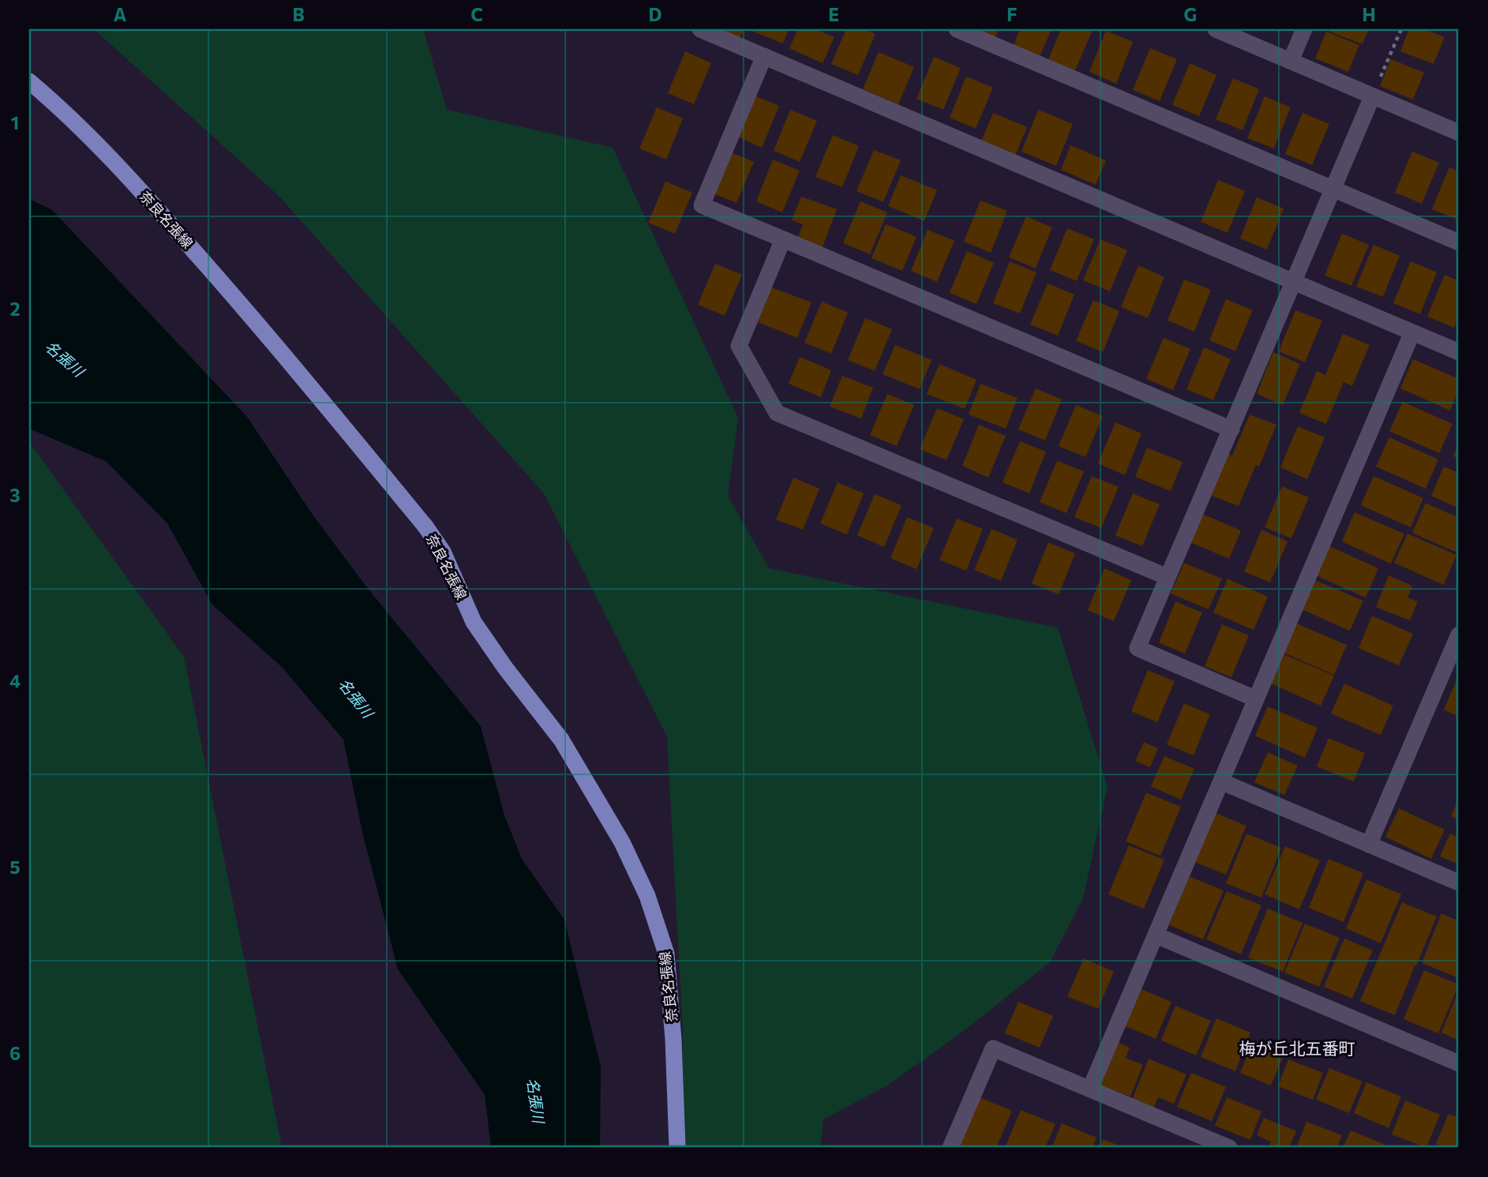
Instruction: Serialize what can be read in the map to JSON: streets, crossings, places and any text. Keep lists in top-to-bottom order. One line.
{"streets":{"main road":["奈良名張線"]},"districts":["梅が丘北五番町"],"water":["名張川"],"grid":{"columns":["A","B","C","D","E","F","G","H"],"rows":["1","2","3","4","5","6"]}}
